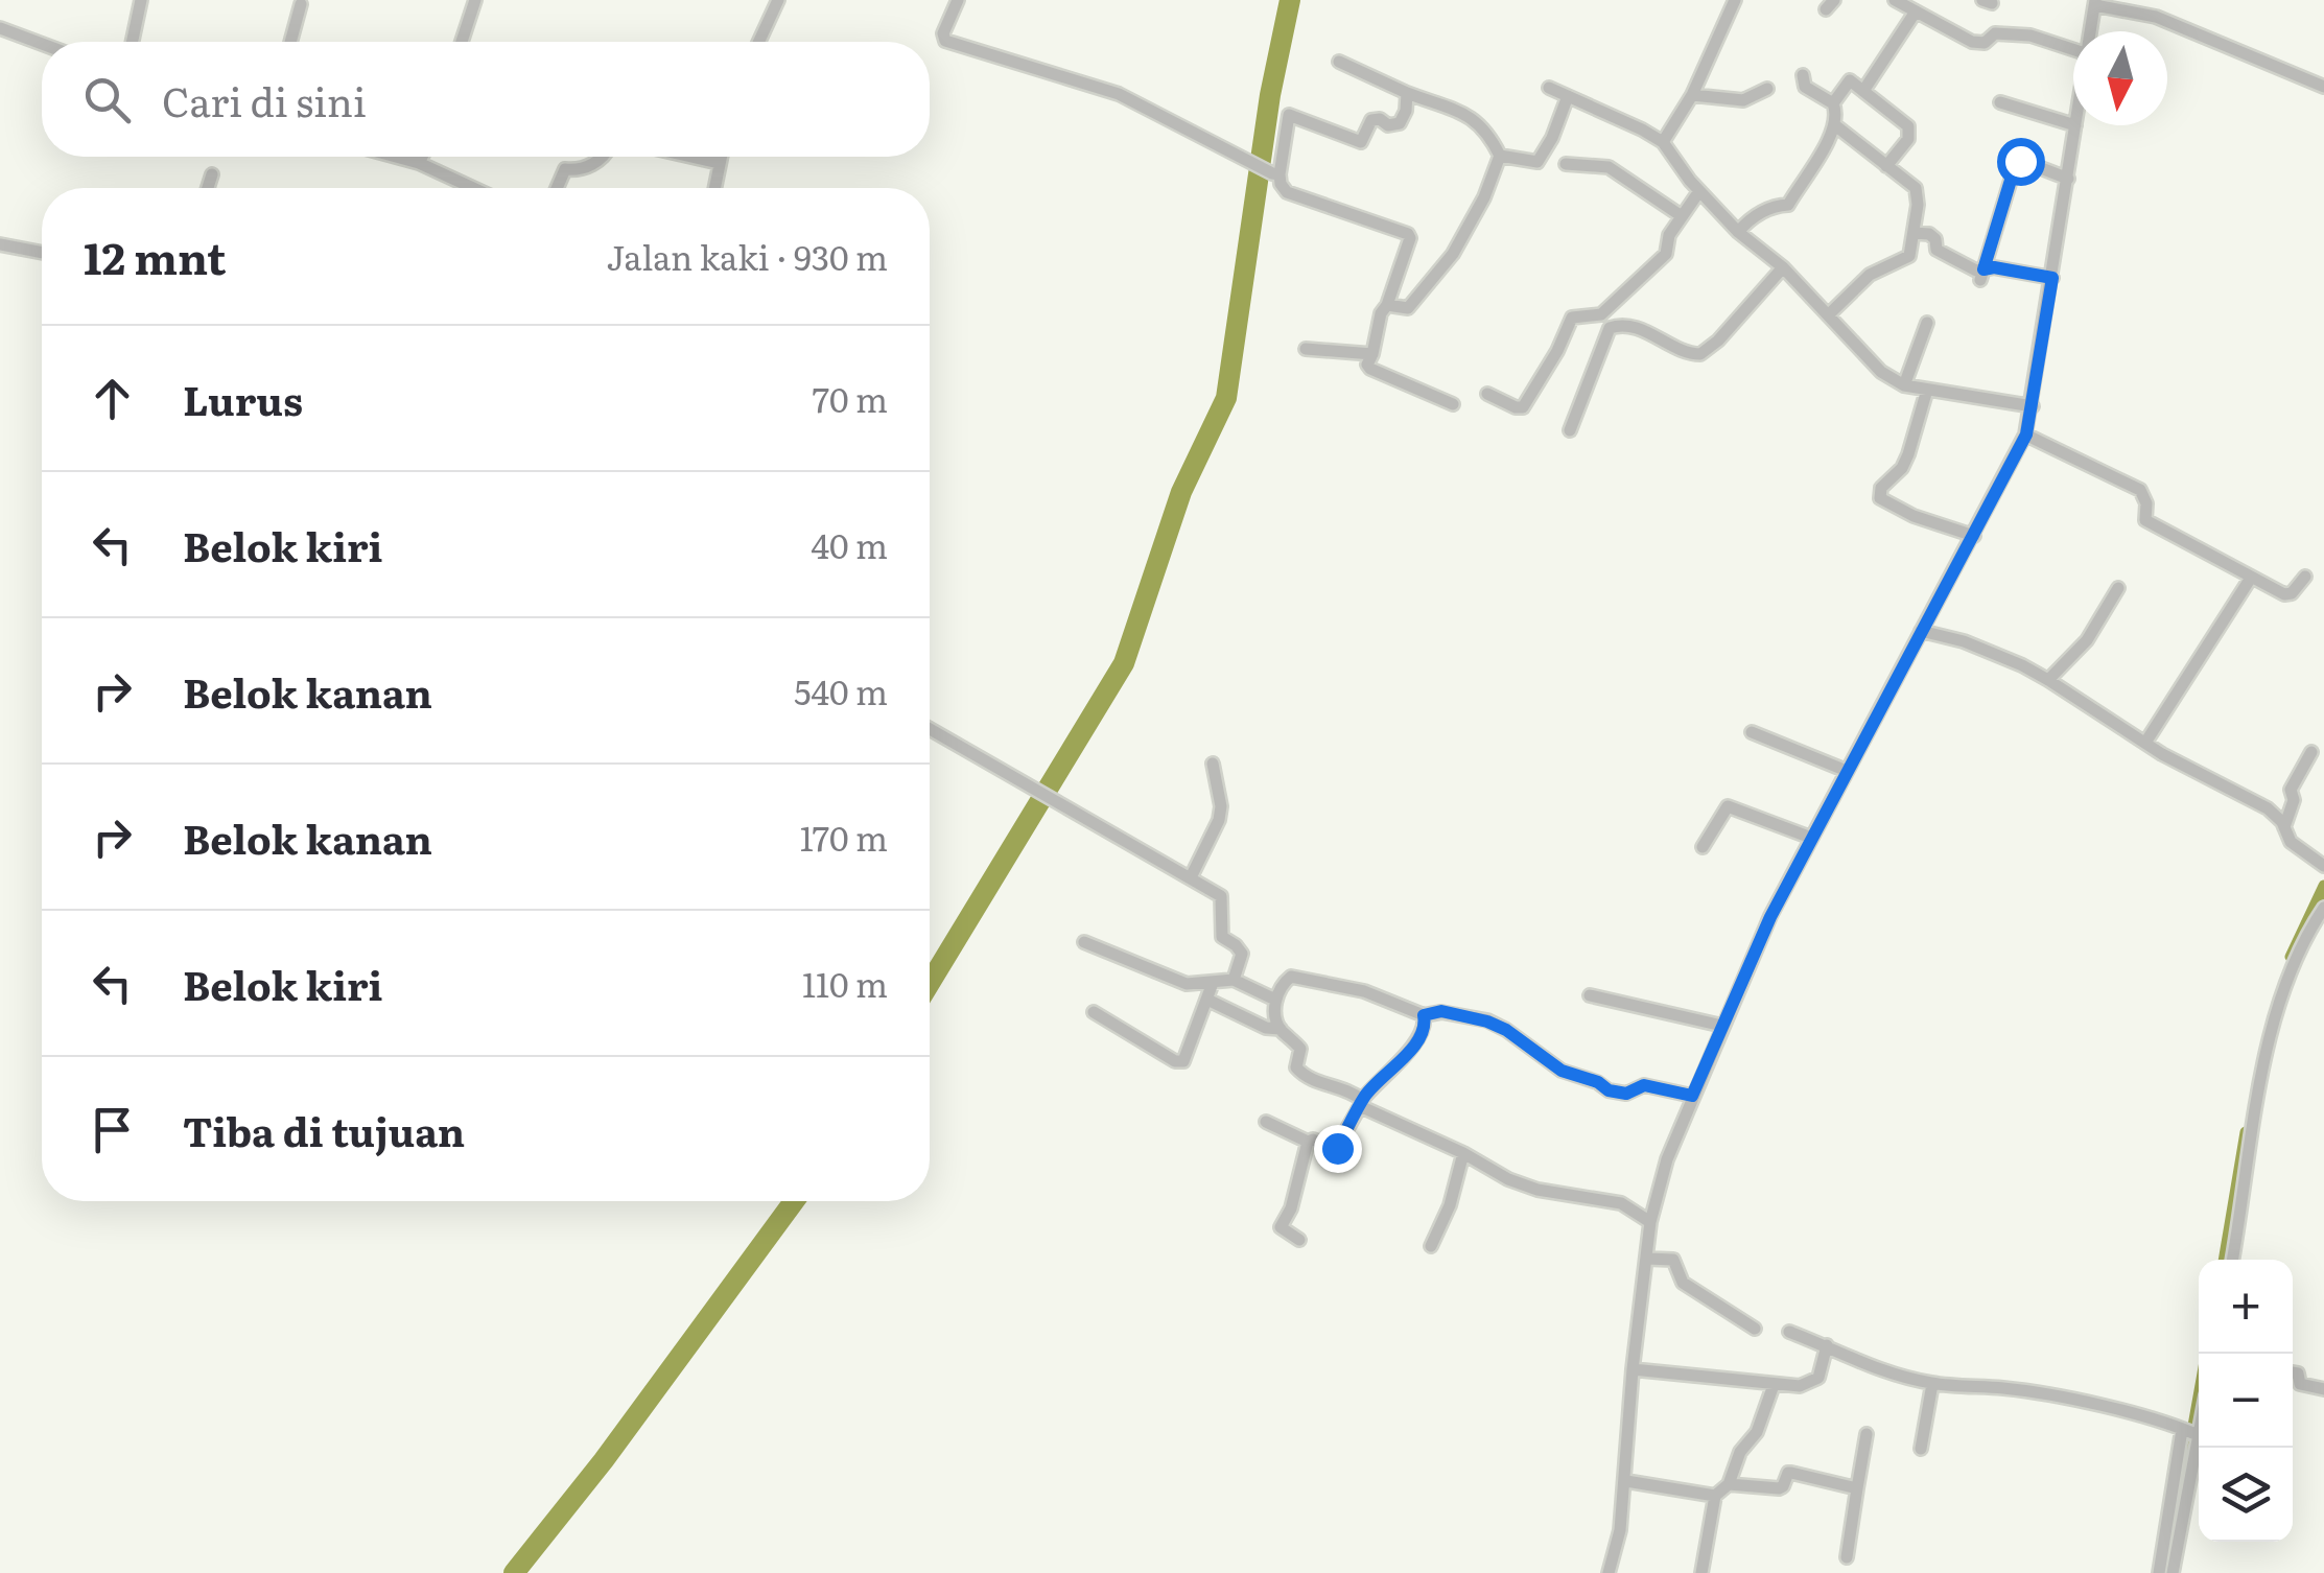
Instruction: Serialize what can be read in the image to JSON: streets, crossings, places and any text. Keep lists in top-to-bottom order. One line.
{"north":"bottom","page":{"search":"Cari di sini","heading":["12 mnt","Jalan kaki · 930 m"],"list":[["Lurus","70 m"],["Belok kiri","40 m"],["Belok kanan","540 m"],["Belok kanan","170 m"],["Belok kiri","110 m"],"Tiba di tujuan"],"map_buttons":["+","−"]}}
